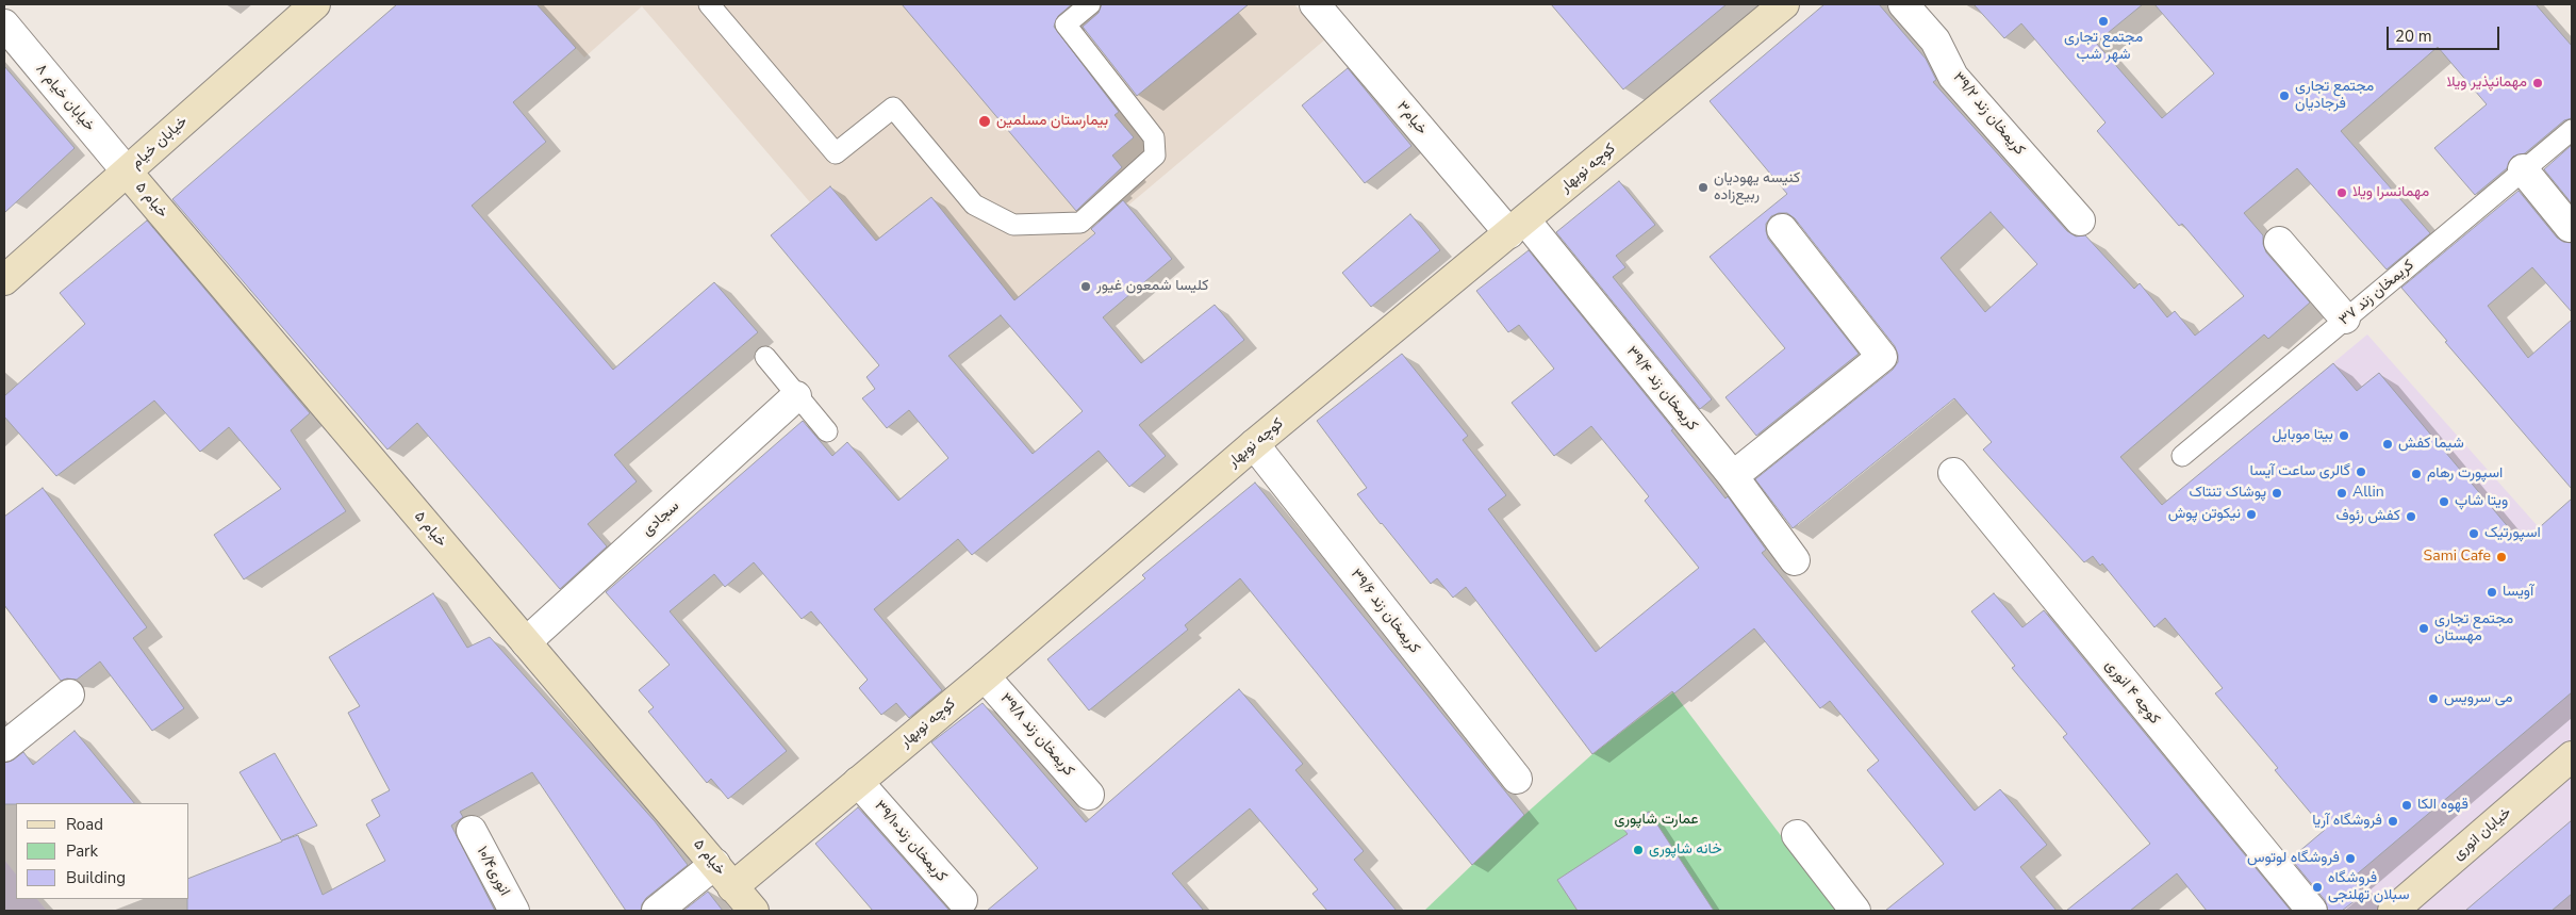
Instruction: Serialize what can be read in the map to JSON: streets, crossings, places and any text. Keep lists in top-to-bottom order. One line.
{"streets":{"street":["خیابان خیام ۸","کریمخان زند ۳۹/۲","خیام۳","خیابان خیام","کوچه نوبهار","۵ خیام","کریمخان زند ۳۹/۴","سجادی","کریمخان زند ۳۹/۶","کوچه ۴ انوری","کریمخان زند ۳۹/۸","خیابان انوری","کریمخان زند۳۹/۱۰","انوری۱۰/۴"],"lane":["کریمخان زند ۳۷"]},"crossings":[["خیابان خیام ۸","خیابان خیام"],["خیابان خیام ۸","۵ خیام"],["خیام۳","کوچه نوبهار"],["خیام۳","کریمخان زند ۳۹/۴"],["خیابان خیام","۵ خیام"],["کوچه نوبهار","۵ خیام"],["کوچه نوبهار","کریمخان زند ۳۹/۴"],["کوچه نوبهار","کریمخان زند ۳۹/۶"],["کوچه نوبهار","کریمخان زند ۳۹/۸"],["کوچه نوبهار","کریمخان زند۳۹/۱۰"],["۵ خیام","سجادی"]],"parks":["عمارت شاپوری"],"places":["مجتمع تجاری شهر شب","مهمانپذیر ویلا","مجتمع تجاری فرجادیان","بیمارستان مسلمین","کنیسه یهودیان ربیع‌زاده","مهمانسرا ویلا","کلیسا شمعون غیور","بیتا موبایل","شیما کفش","گالری ساعت آیسا","اسپورت رهام","پوشاک تنتاک","Allin","ویتا شاپ","نیکوتن پوش","کفش رئوف","اسپورتیک","Sami Cafe","آویسا","مجتمع تجاری مهستان","می سرویس","قهوه الکا","فروشگاه آریا","خانه شاپوری","فروشگاه لوتوس","فروشگاه سبلان تهلنجی"],"legend":["Road","Park","Building"],"scale_bar":"20 m"}
